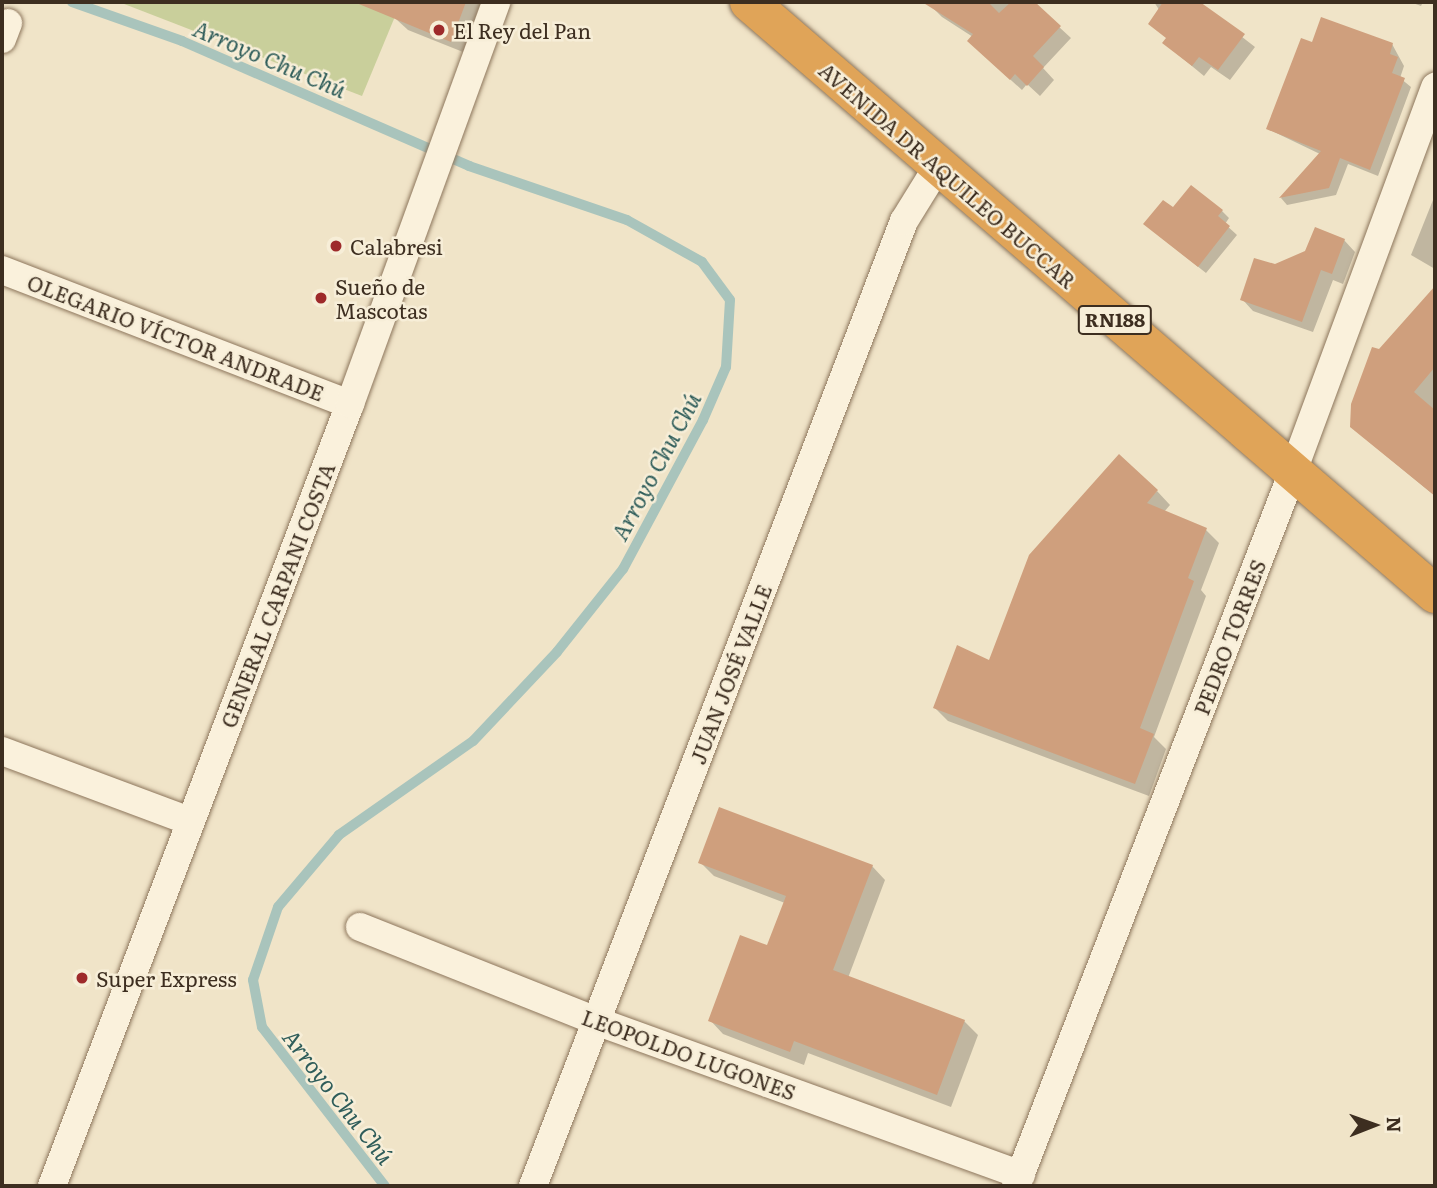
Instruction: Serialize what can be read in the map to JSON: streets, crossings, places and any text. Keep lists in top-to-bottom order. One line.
{"streets":{"highway":["AVENIDA DR AQUILEO BUCCAR","RN188"],"street":["OLEGARIO VÍCTOR ANDRADE","GENERAL CARPANI COSTA","PEDRO TORRES","JUAN JOSÉ VALLE","LEOPOLDO LUGONES"]},"crossings":[["AVENIDA DR AQUILEO BUCCAR","PEDRO TORRES"],["AVENIDA DR AQUILEO BUCCAR","JUAN JOSÉ VALLE"],["OLEGARIO VÍCTOR ANDRADE","GENERAL CARPANI COSTA"],["PEDRO TORRES","LEOPOLDO LUGONES"],["JUAN JOSÉ VALLE","LEOPOLDO LUGONES"]],"water":["Arroyo Chu Chú"],"places":["El Rey del Pan","Calabresi","Sueño de Mascotas","Super Express"],"north":"right"}
